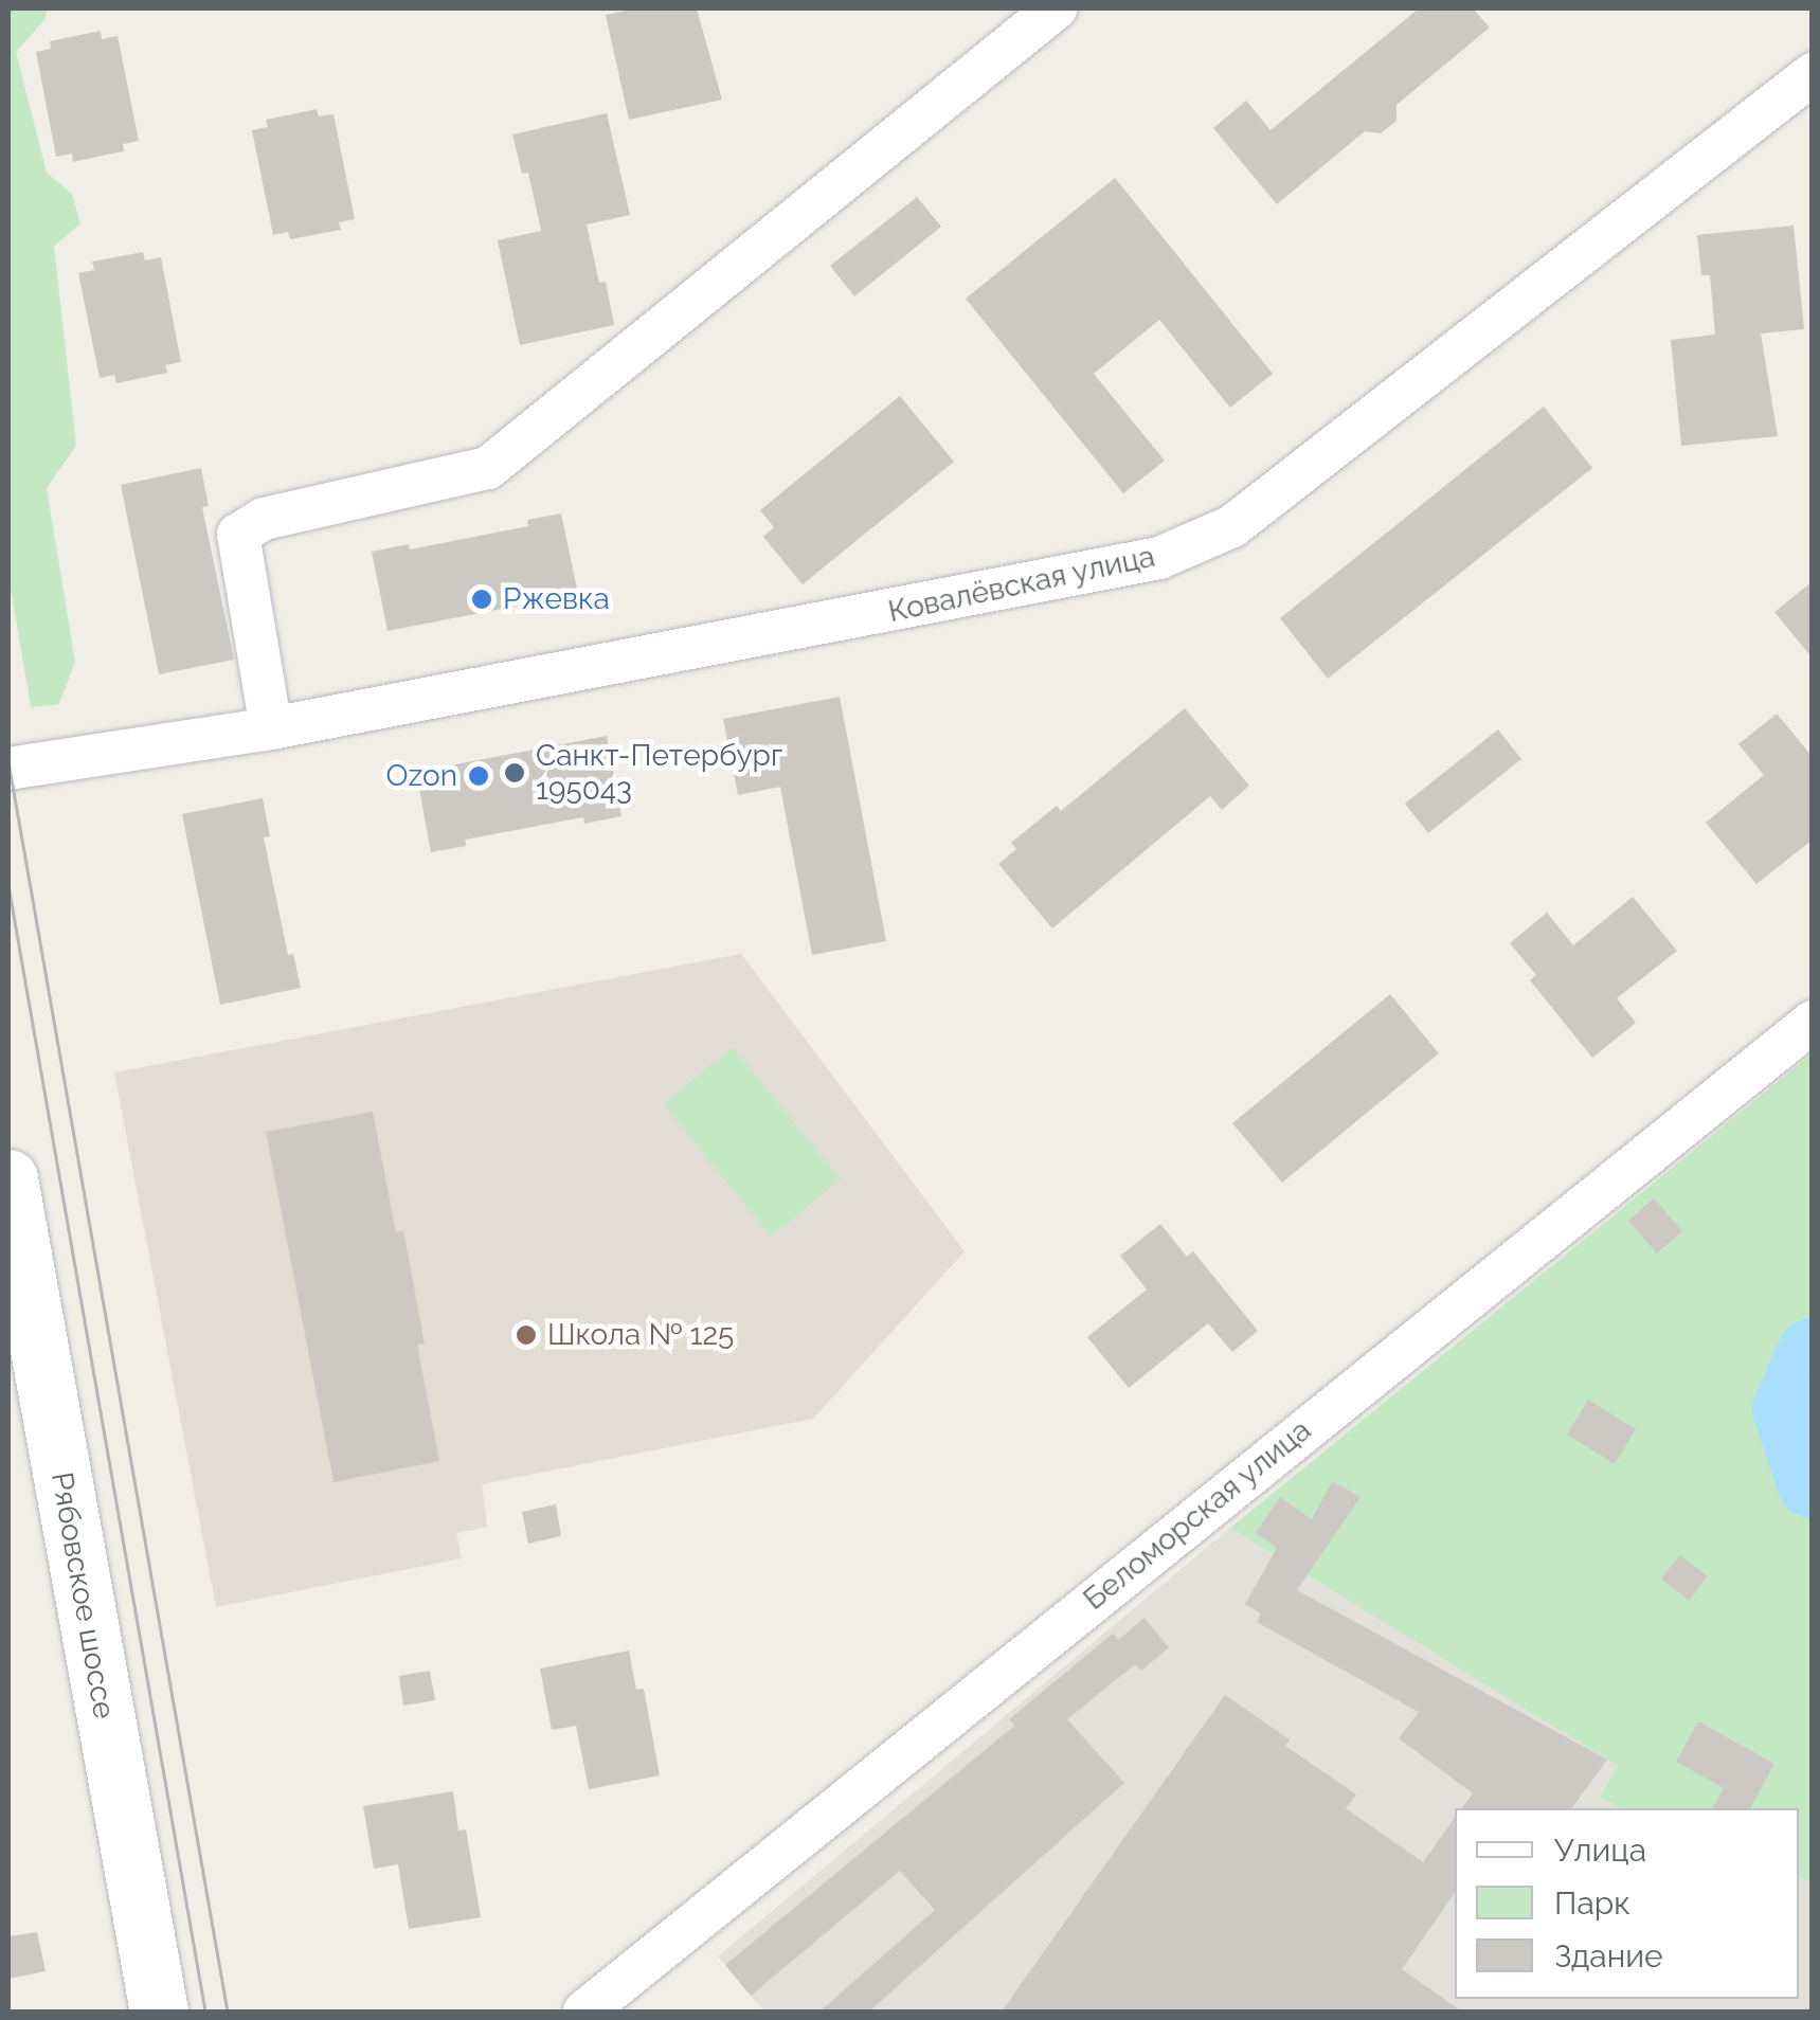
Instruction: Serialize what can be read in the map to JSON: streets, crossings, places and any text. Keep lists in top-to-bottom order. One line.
{"streets":{"main road":["Рябовское шоссе"],"street":["Ковалёвская улица","Беломорская улица"]},"places":["Ржевка","Санкт-Петербург 195043","Ozon","Школа № 125"],"legend":["Улица","Парк","Здание"]}
